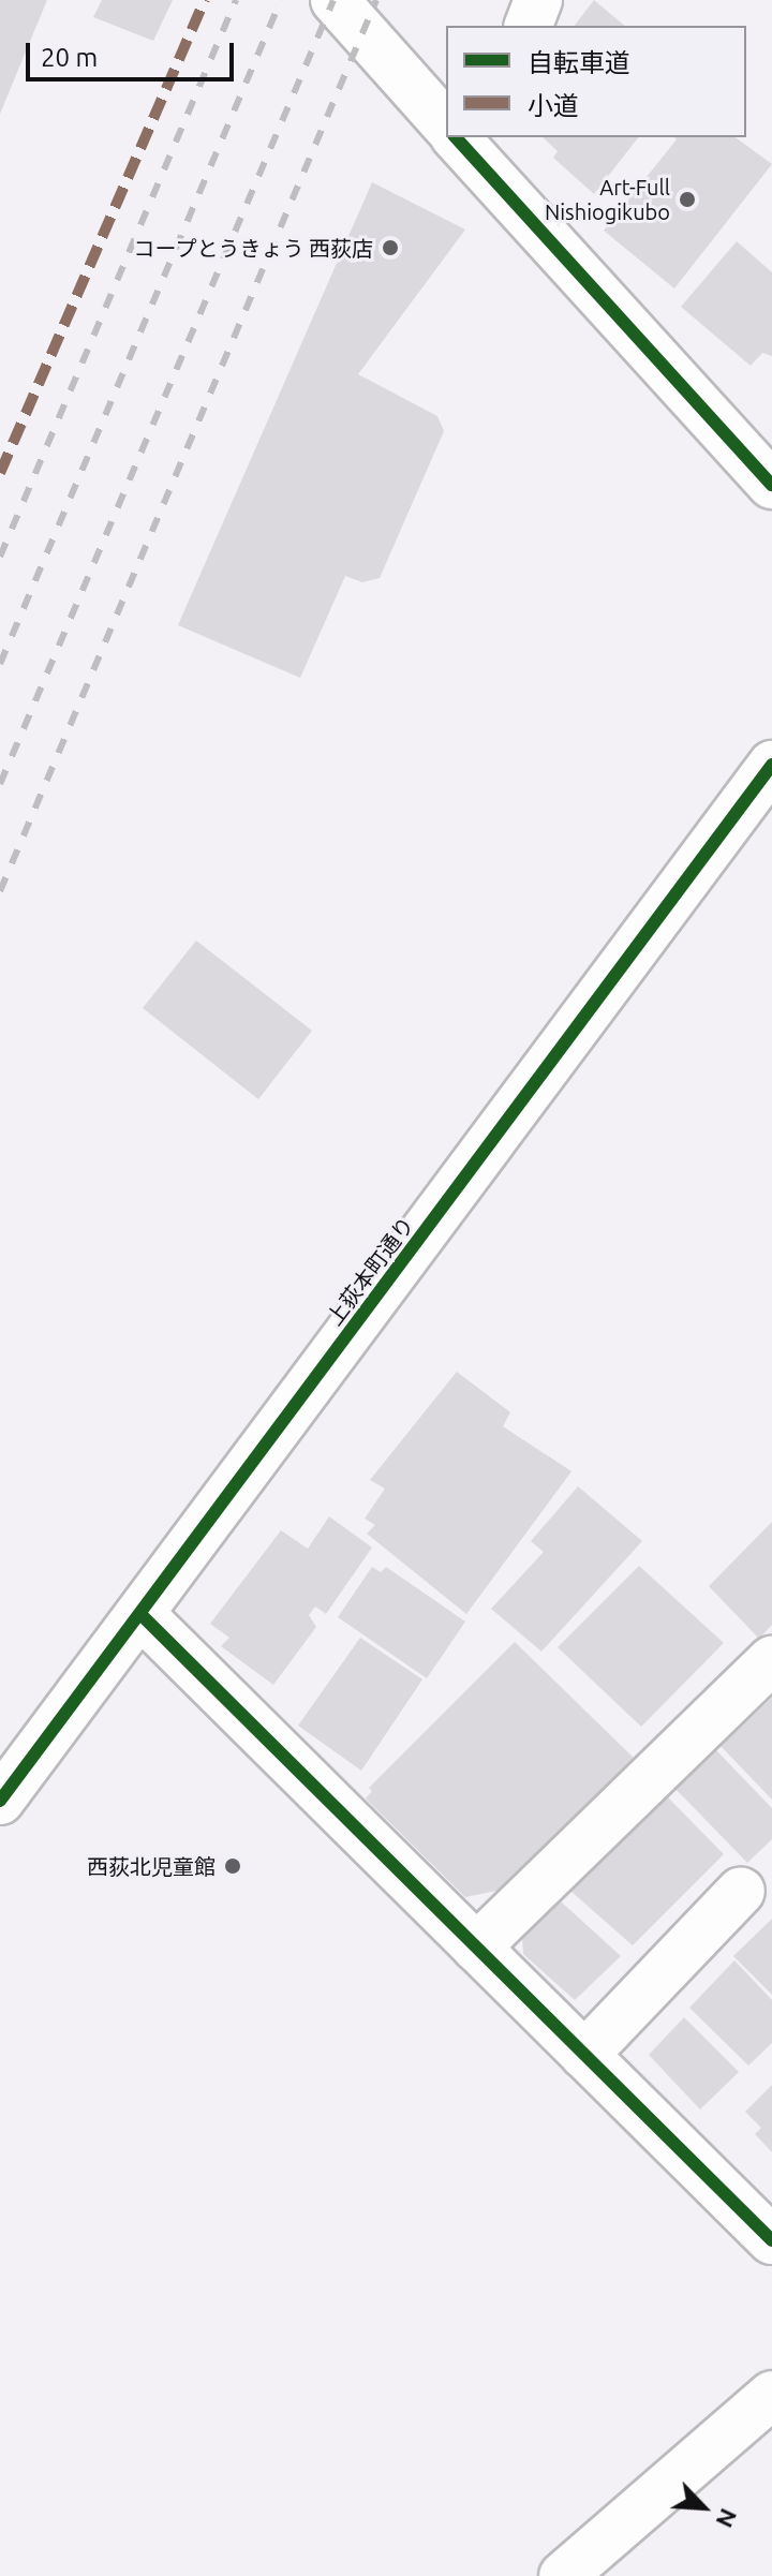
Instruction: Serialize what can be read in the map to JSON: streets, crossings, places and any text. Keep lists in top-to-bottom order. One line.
{"streets":{"street":["上荻本町通り"]},"places":["Art-Full Nishiogikubo","コープとうきょう 西荻店","西荻北児童館"],"legend":["自転車道","小道"],"scale_bar":"20 m","north":"bottom right"}
